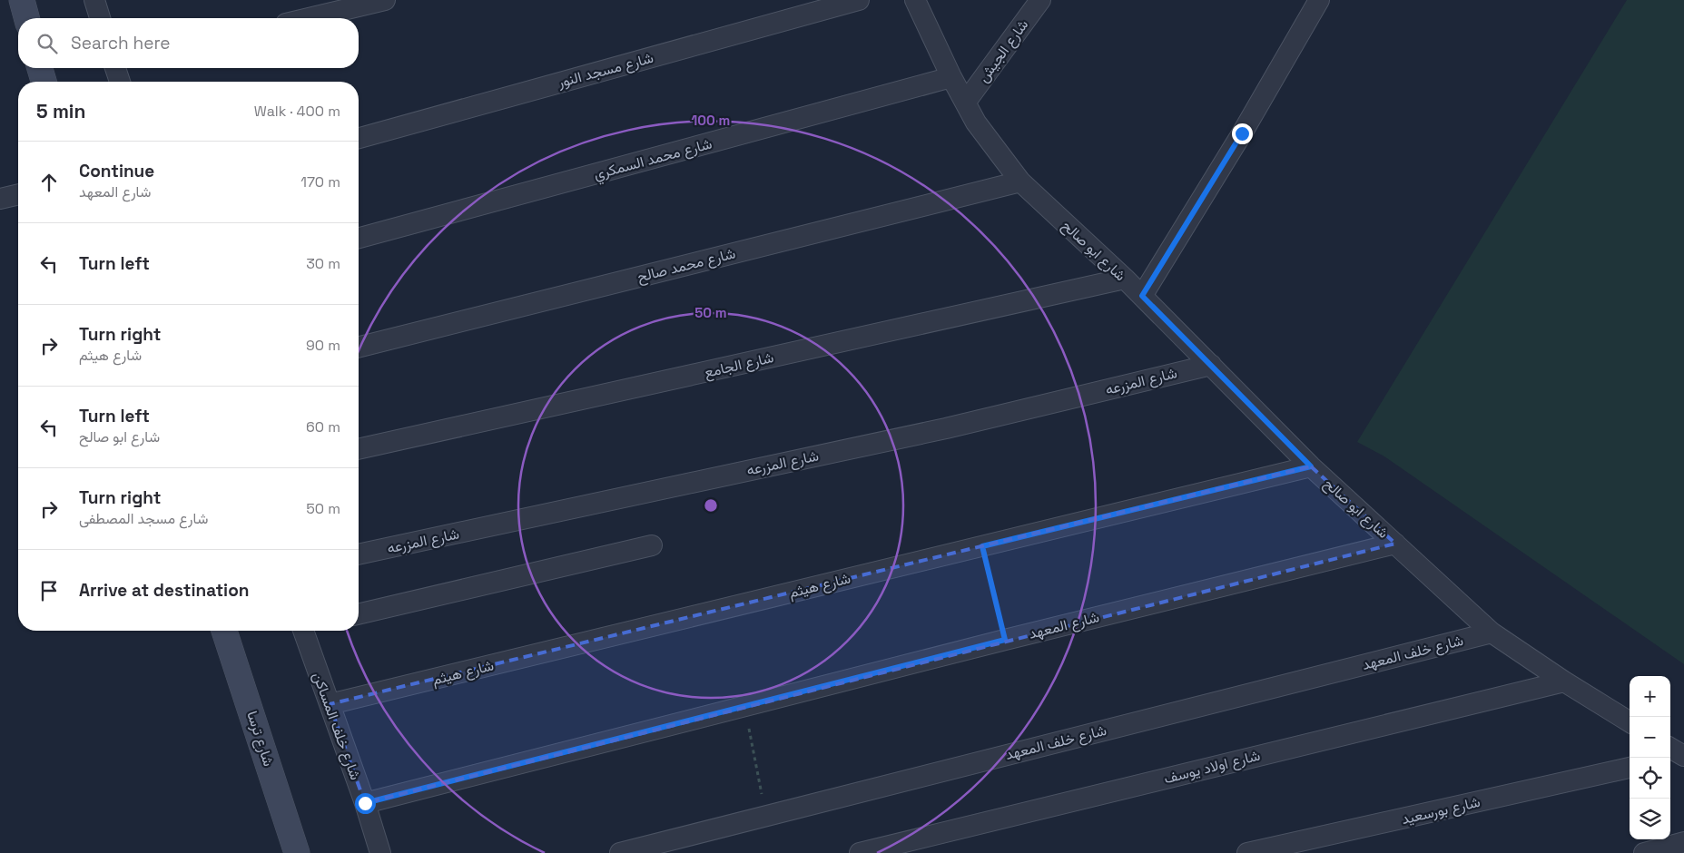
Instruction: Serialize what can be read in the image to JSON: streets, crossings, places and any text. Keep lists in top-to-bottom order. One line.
{"streets":{"main road":["شارع ترسا"],"street":["شارع الجيش","شارع مسجد النور","شارع محمد السمكري","شارع ابو صالح","شارع محمد صالح","شارع الجامع","شارع المزرعه","شارع هيثم","شارع المعهد","شارع خلف المعهد","شارع خلف المساكن","شارع اولاد يوسف","شارع بورسعيد"]},"crossings":[["شارع الجيش","شارع ابو صالح"],["شارع محمد السمكري","شارع ابو صالح"],["شارع ابو صالح","شارع محمد صالح"],["شارع ابو صالح","شارع الجامع"],["شارع ابو صالح","شارع المزرعه"],["شارع ابو صالح","شارع هيثم"],["شارع ابو صالح","شارع المعهد"],["شارع ابو صالح","شارع خلف المعهد"],["شارع ابو صالح","شارع اولاد يوسف"],["شارع هيثم","شارع خلف المساكن"],["شارع المعهد","شارع خلف المساكن"]],"page":{"search":"Search here","heading":["5 min","Walk · 400 m"],"list":[["Continue","شارع المعهد","170 m"],["Turn left","30 m"],["Turn right","شارع هيثم","90 m"],["Turn left","شارع ابو صالح","60 m"],["Turn right","شارع مسجد المصطفى","50 m"],"Arrive at destination"],"map_buttons":["+","−"]},"rings":["100 m","50 m"]}
